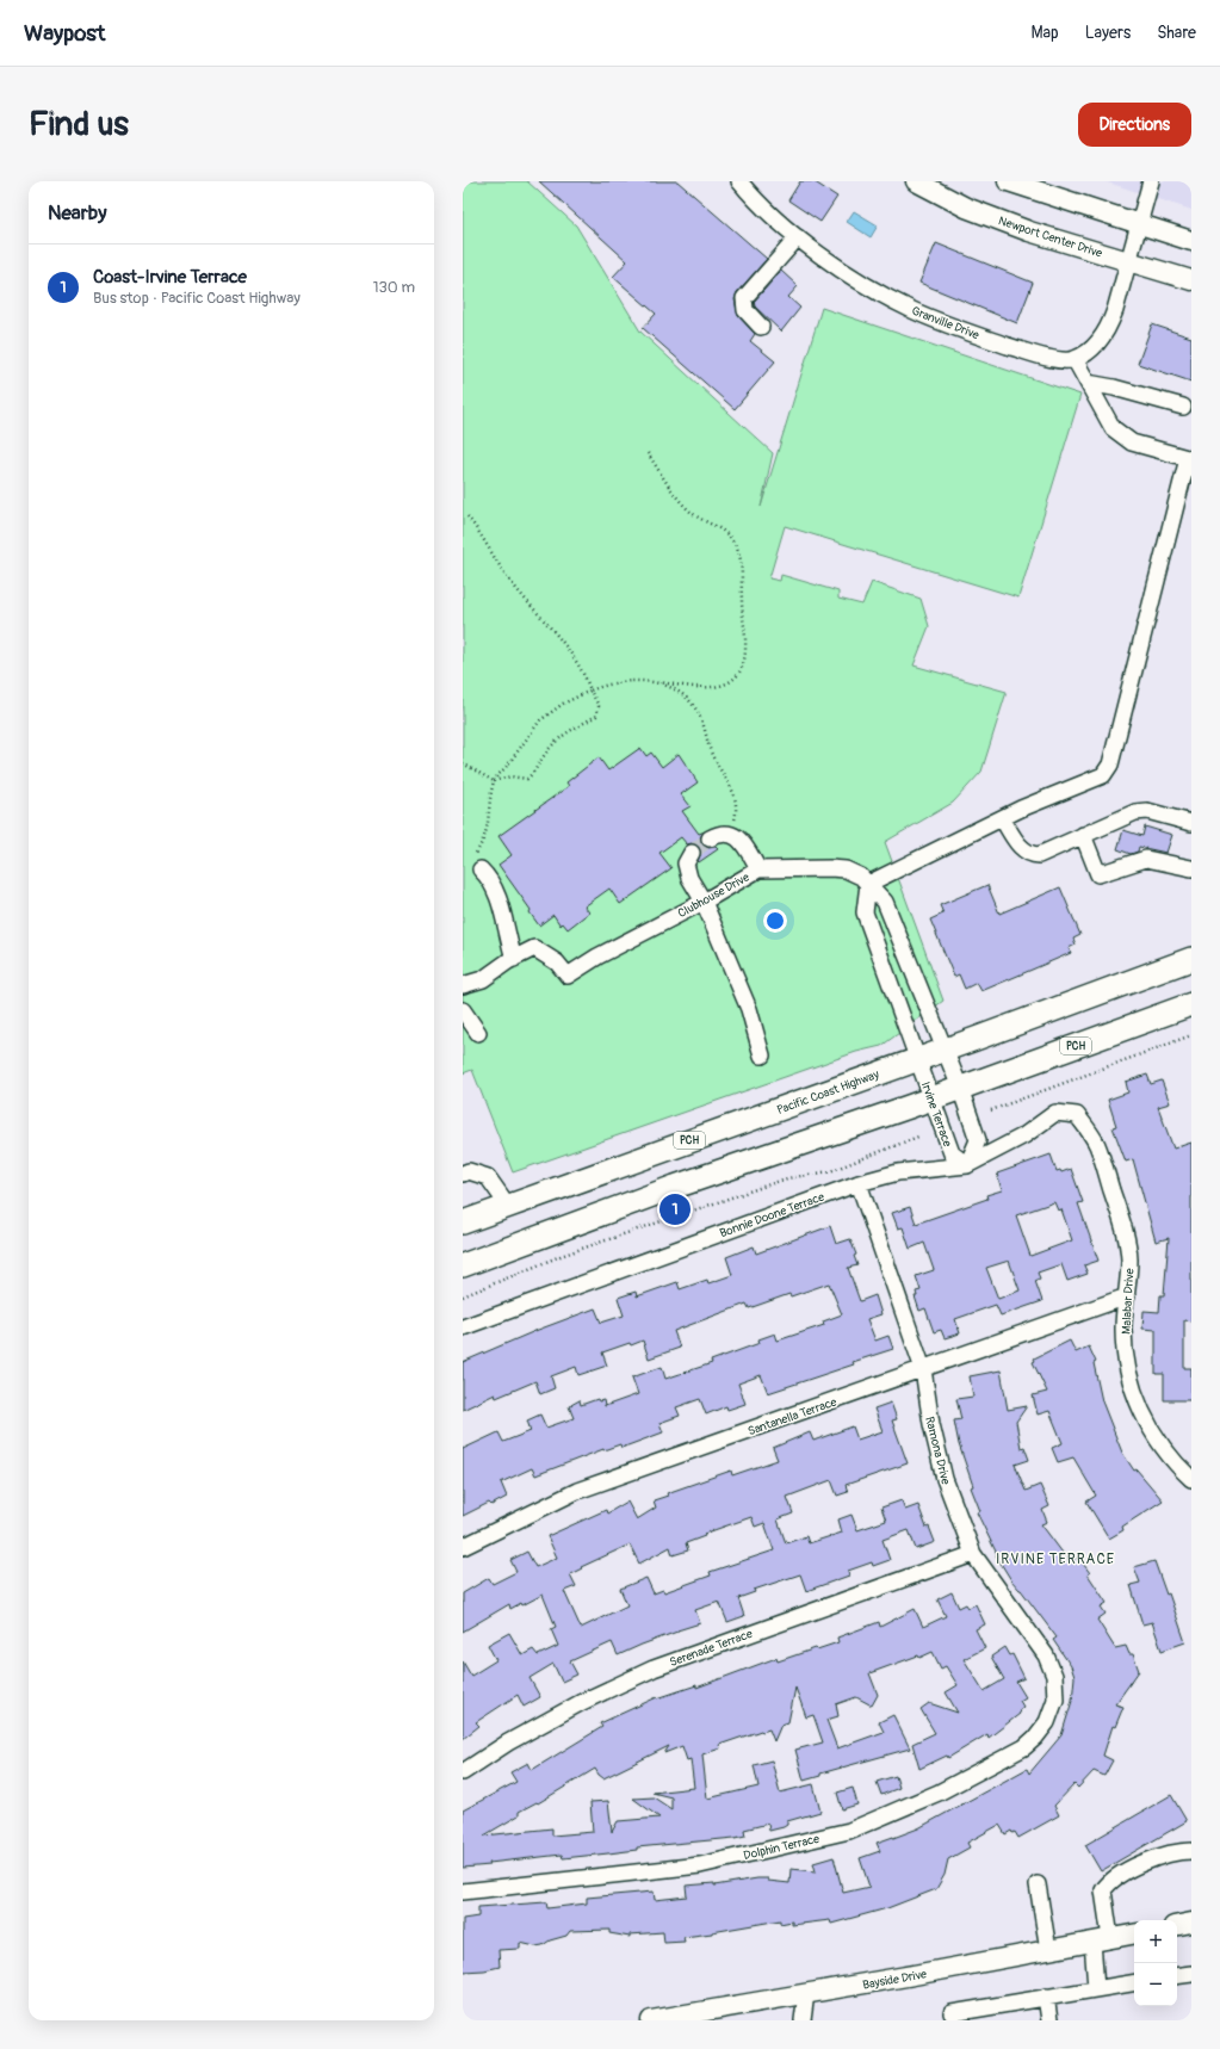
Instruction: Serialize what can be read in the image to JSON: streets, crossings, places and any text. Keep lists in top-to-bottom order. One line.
{"streets":{"highway":["PCH","Pacific Coast Highway"],"main road":["Newport Center Drive","Bayside Drive"],"street":["Granville Drive","Clubhouse Drive","Irvine Terrace","Bonnie Doone Terrace","Malabar Drive","Santanella Terrace","Ramona Drive","Serenade Terrace","Dolphin Terrace"]},"crossings":[["Clubhouse Drive","PCH"],["Clubhouse Drive","Pacific Coast Highway"],["PCH","Irvine Terrace"],["Pacific Coast Highway","Irvine Terrace"],["Irvine Terrace","Bonnie Doone Terrace"],["Bonnie Doone Terrace","Malabar Drive"],["Bonnie Doone Terrace","Ramona Drive"],["Malabar Drive","Santanella Terrace"],["Santanella Terrace","Ramona Drive"],["Ramona Drive","Serenade Terrace"],["Ramona Drive","Dolphin Terrace"]],"districts":["IRVINE TERRACE"],"page":{"header":"Waypost","nav":["Map","Layers","Share"],"buttons":"Directions","title":"Find us","heading":"Nearby","list":[{"mark":"1","name":"Coast-Irvine Terrace","note":"Bus stop · Pacific Coast Highway","value":"130 m"}],"pins":"1","map_buttons":["+","−"]}}
